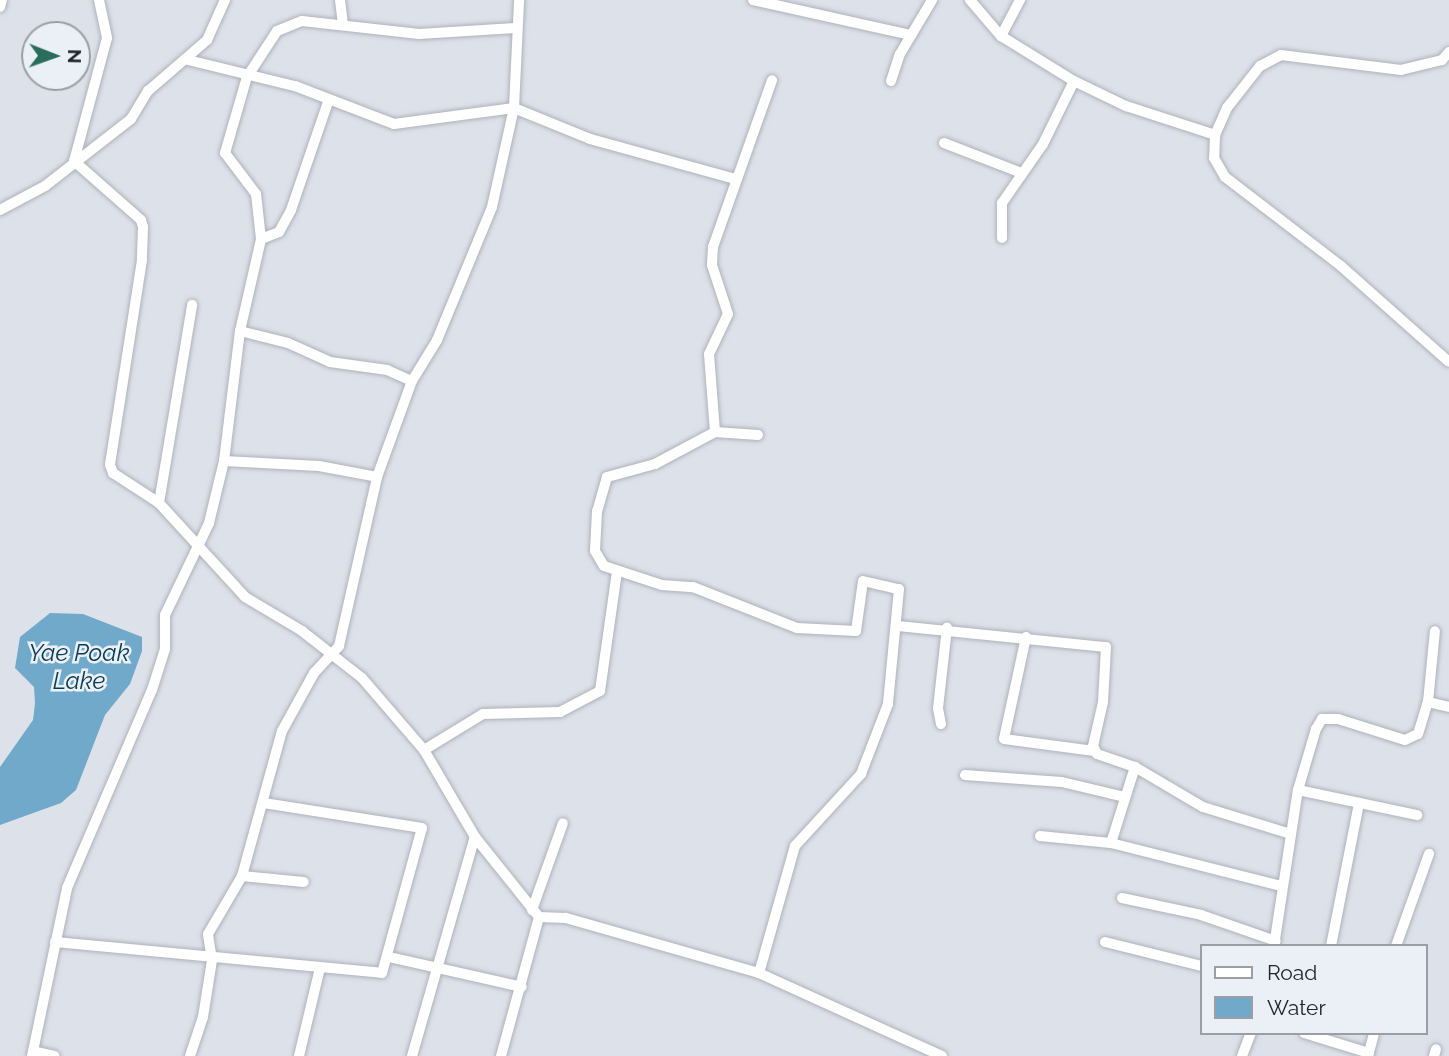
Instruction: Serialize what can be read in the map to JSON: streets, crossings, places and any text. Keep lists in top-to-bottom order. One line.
{"water":["Yae Poak Lake"],"legend":["Road","Water"],"north":"right"}
